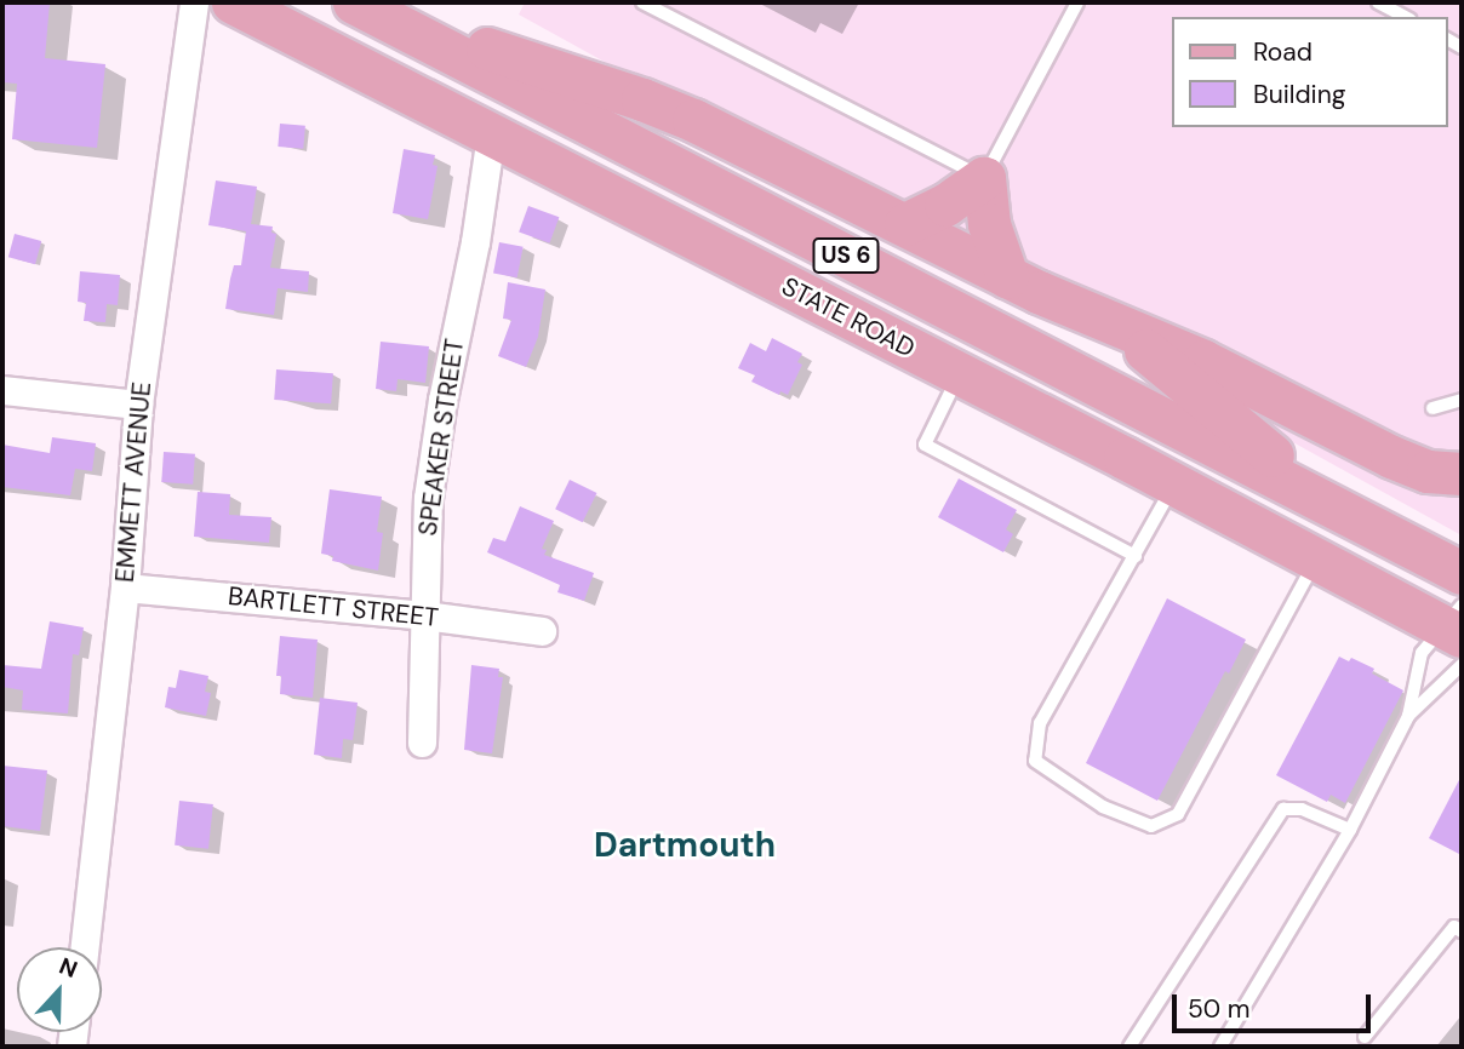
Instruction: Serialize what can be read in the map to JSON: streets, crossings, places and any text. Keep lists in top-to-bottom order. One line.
{"streets":{"main road":["US 6","STATE ROAD"],"street":["SPEAKER STREET","EMMETT AVENUE","BARTLETT STREET"]},"crossings":[["STATE ROAD","SPEAKER STREET"],["SPEAKER STREET","BARTLETT STREET"],["EMMETT AVENUE","BARTLETT STREET"]],"districts":["Dartmouth"],"legend":["Road","Building"],"scale_bar":"50 m","north":"top"}
